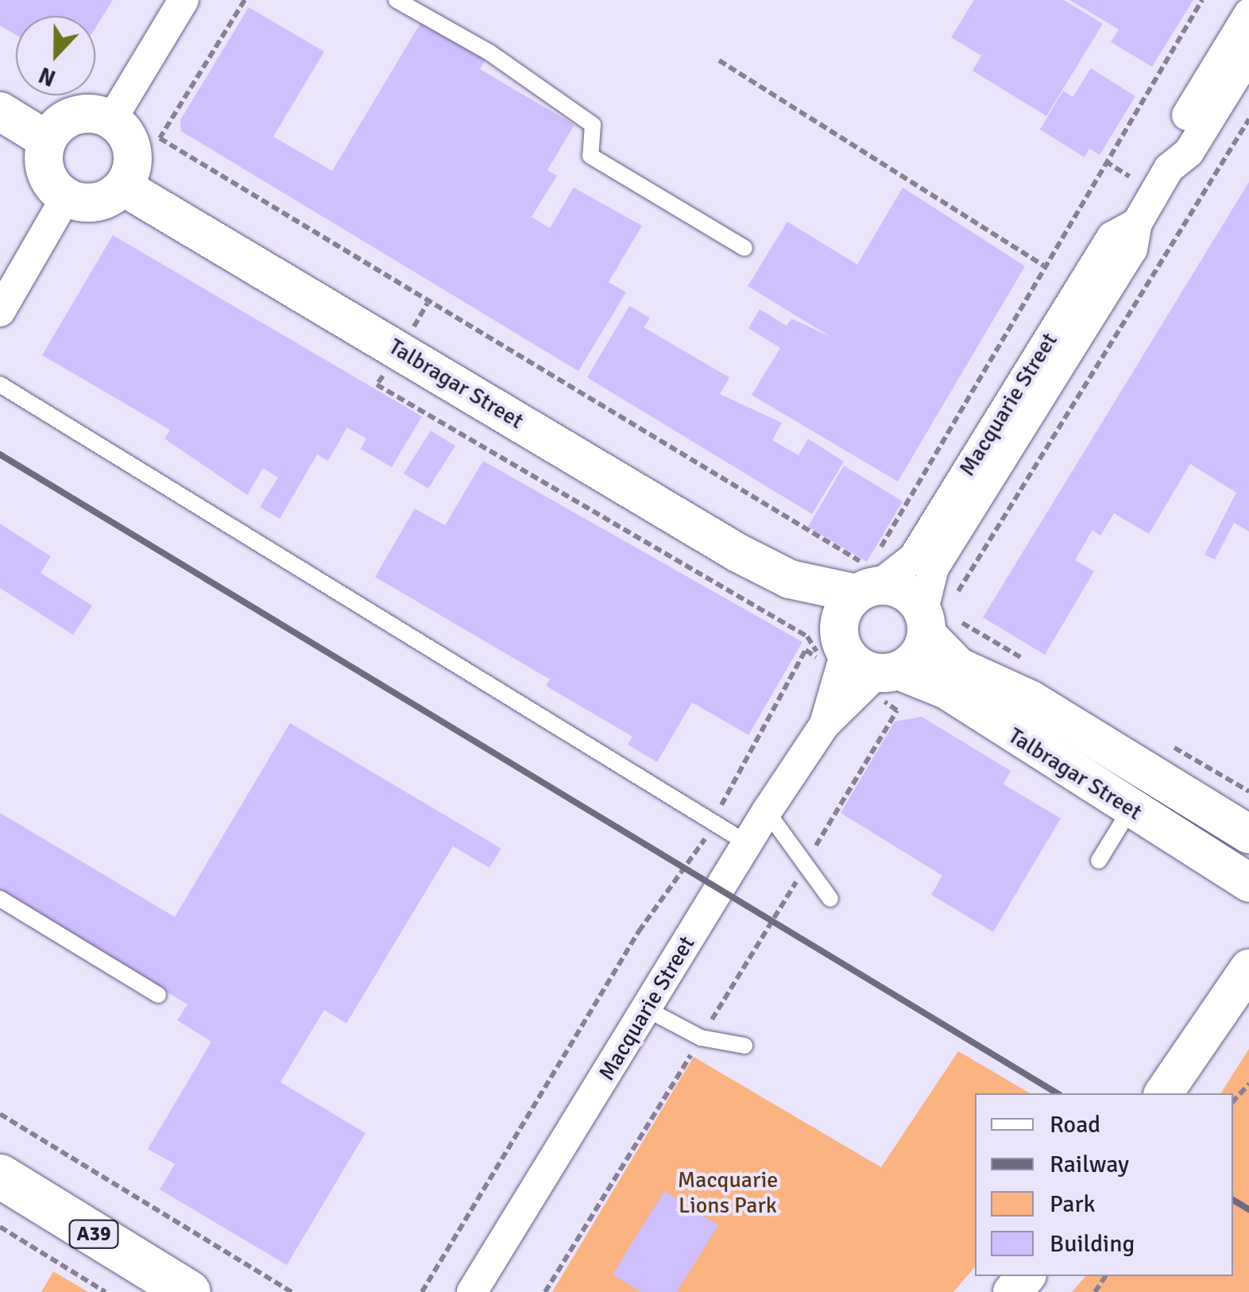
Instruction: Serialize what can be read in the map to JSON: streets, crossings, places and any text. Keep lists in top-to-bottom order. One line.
{"streets":{"highway":["A39"],"street":["Talbragar Street","Macquarie Street"]},"crossings":[["Talbragar Street","Macquarie Street"]],"parks":["Macquarie Lions Park"],"legend":["Road","Railway","Park","Building"],"north":"bottom"}
